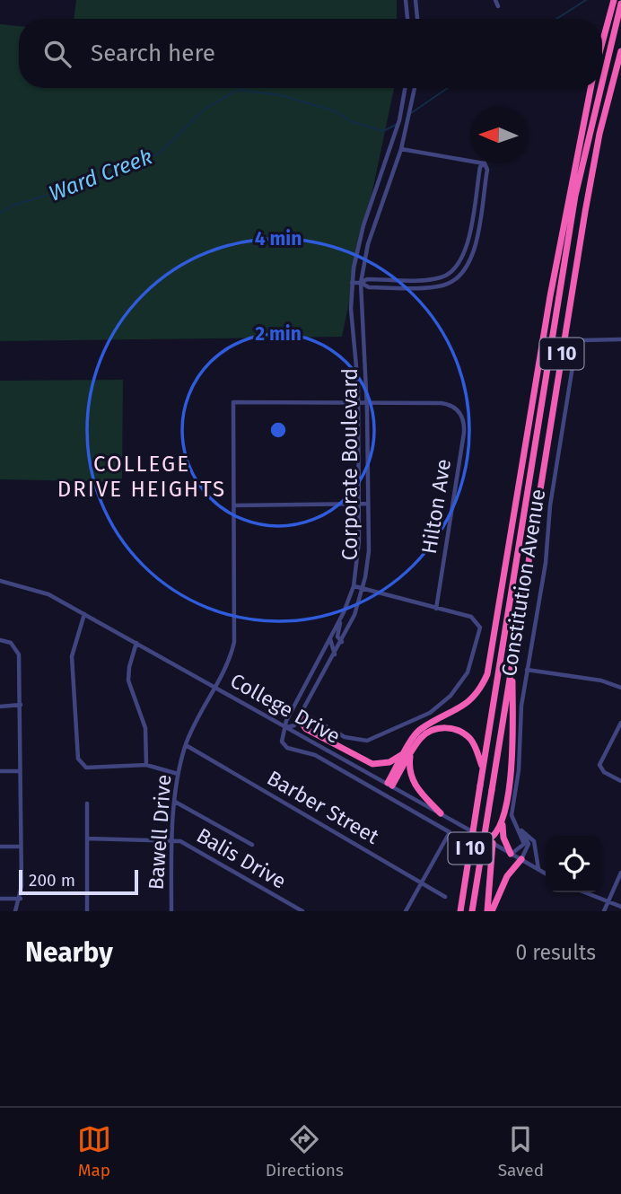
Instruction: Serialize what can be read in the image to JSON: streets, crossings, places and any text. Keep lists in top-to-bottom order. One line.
{"streets":{"highway":["I 10"],"street":["Corporate Boulevard","Hilton Ave","Constitution Avenue","College Drive","Barber Street","Bawell Drive","Balis Drive"]},"crossings":[["Corporate Boulevard","Hilton Ave"],["Corporate Boulevard","College Drive"],["Corporate Boulevard","Bawell Drive"],["Constitution Avenue","College Drive"],["College Drive","Bawell Drive"],["Barber Street","Bawell Drive"],["Bawell Drive","Balis Drive"]],"districts":["COLLEGE DRIVE HEIGHTS"],"water":["Ward Creek"],"scale_bar":"200 m","north":"left","page":{"search":"Search here","scale":"200 m","heading":["Nearby","0 results"],"nav":["Map","Directions","Saved"]},"rings":["4 min","2 min"]}
